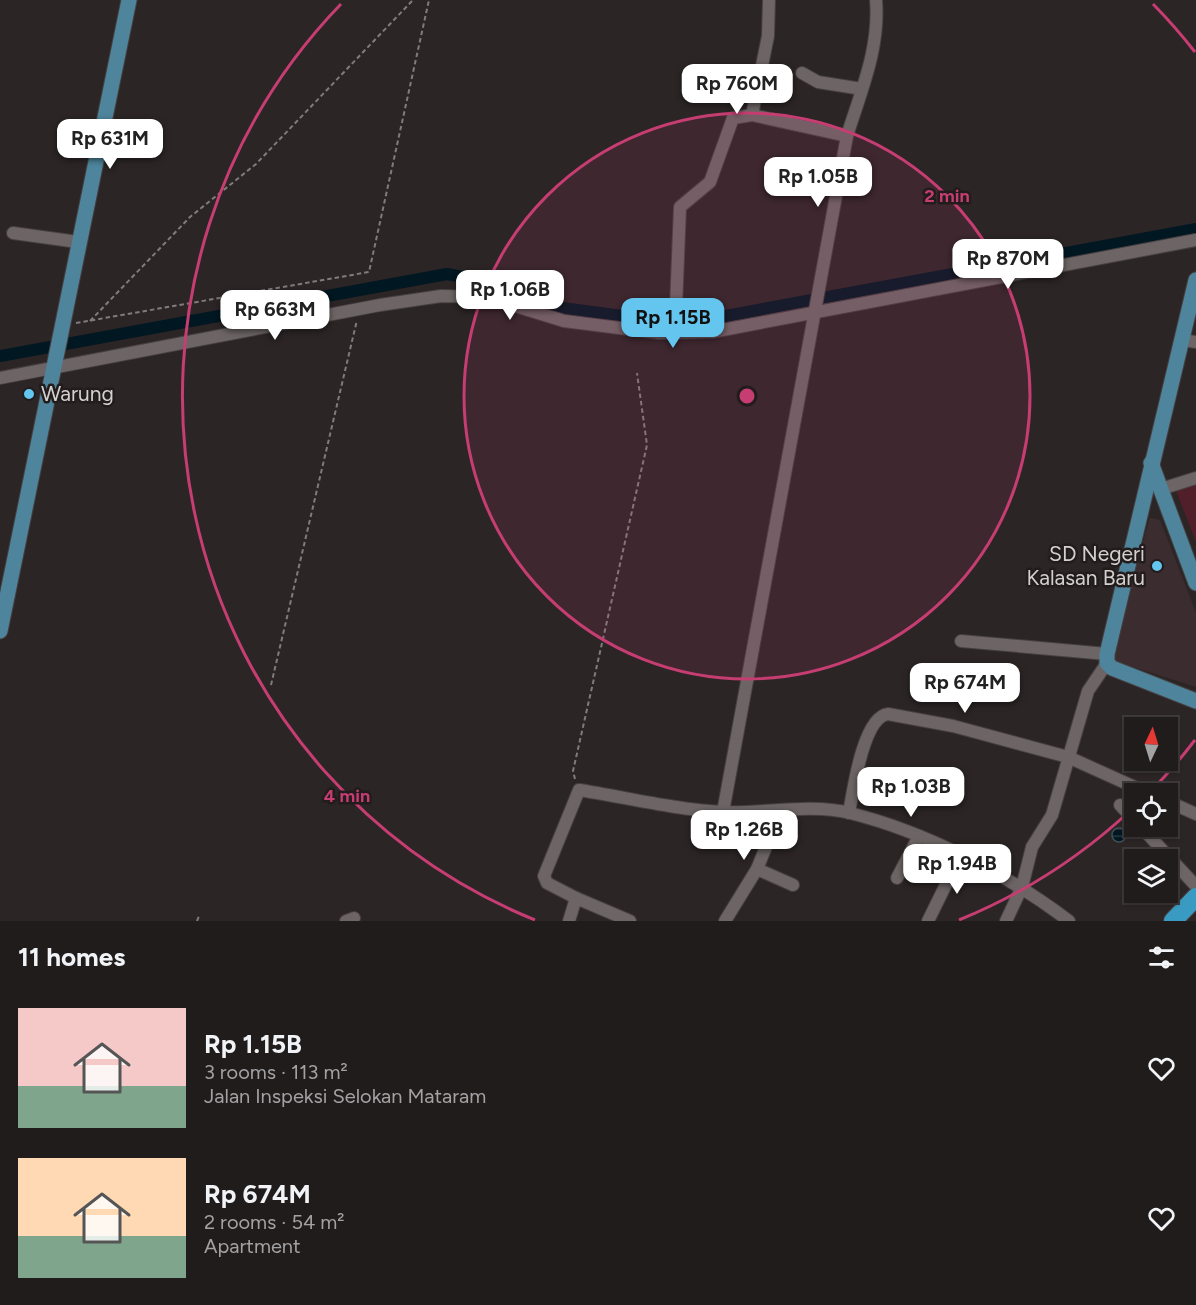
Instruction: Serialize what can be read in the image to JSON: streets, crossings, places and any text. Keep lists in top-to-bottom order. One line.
{"places":["Warung","SD Negeri Kalasan Baru"],"north":"top","page":{"price":["Rp 760M","Rp 631M","Rp 1.05B","Rp 870M","Rp 1.06B","Rp 663M","Rp 1.15B","Rp 674M","Rp 1.03B","Rp 1.26B","Rp 1.94B"],"heading":"11 homes","list":[{"name":"Rp 1.15B","note":"3 rooms · 113 m² · Jalan Inspeksi Selokan Mataram"},{"name":"Rp 674M","note":"2 rooms · 54 m² · Apartment"}]},"rings":["2 min","4 min"]}
